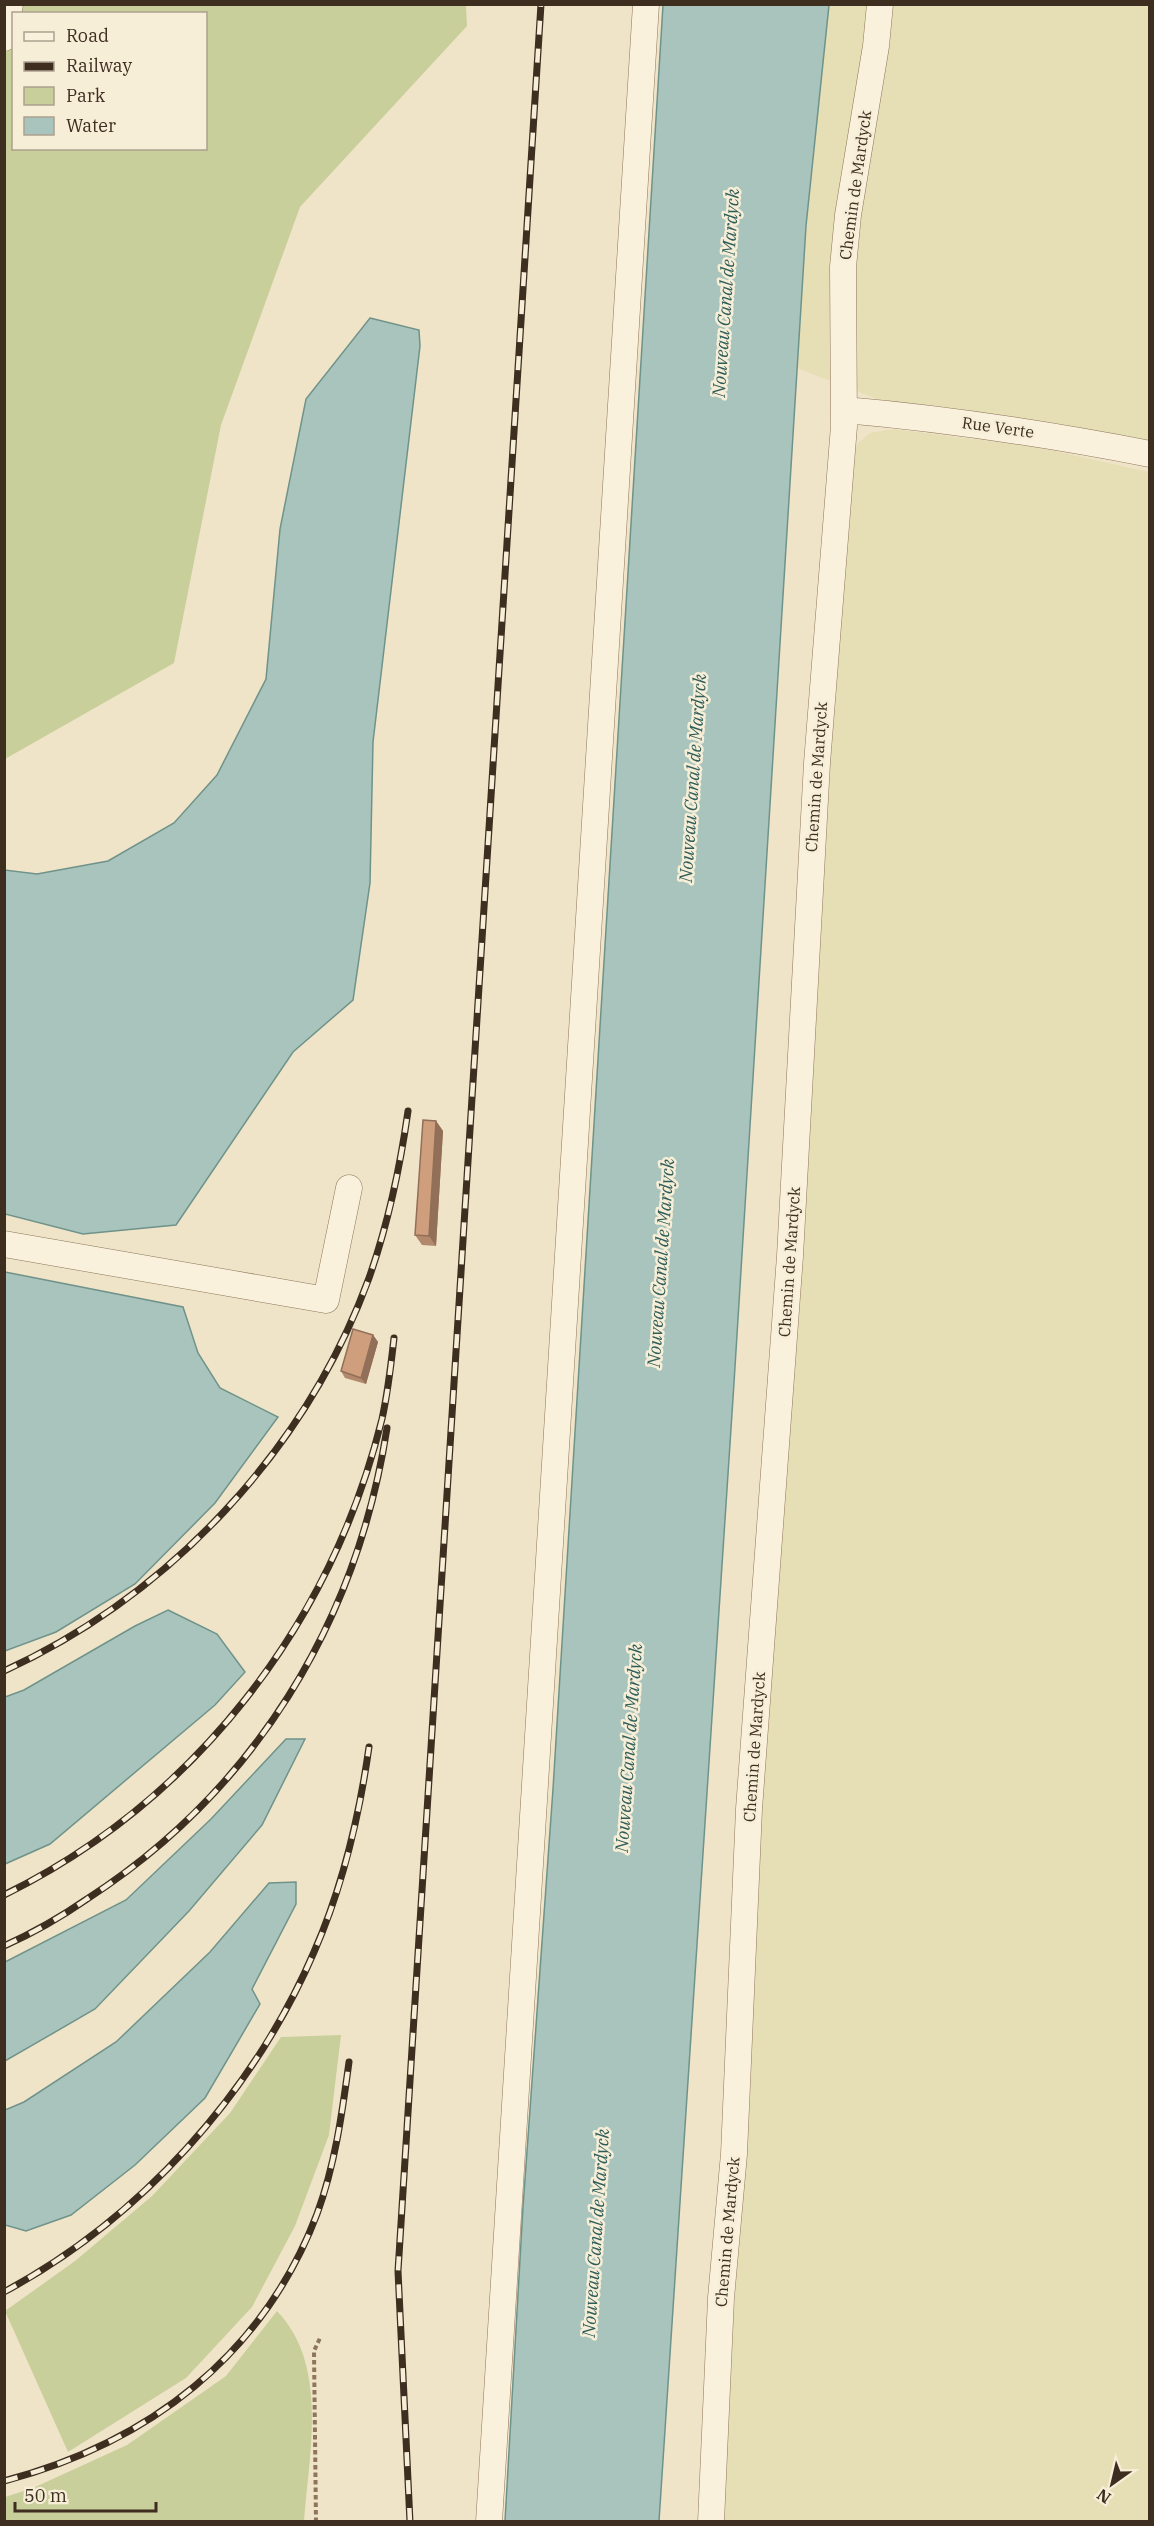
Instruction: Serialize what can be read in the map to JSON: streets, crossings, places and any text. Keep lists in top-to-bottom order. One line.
{"streets":{"street":["Chemin de Mardyck","Rue Verte"]},"crossings":[["Chemin de Mardyck","Rue Verte"]],"water":["Nouveau Canal de Mardyck"],"legend":["Road","Railway","Park","Water"],"scale_bar":"50 m","north":"bottom left"}
